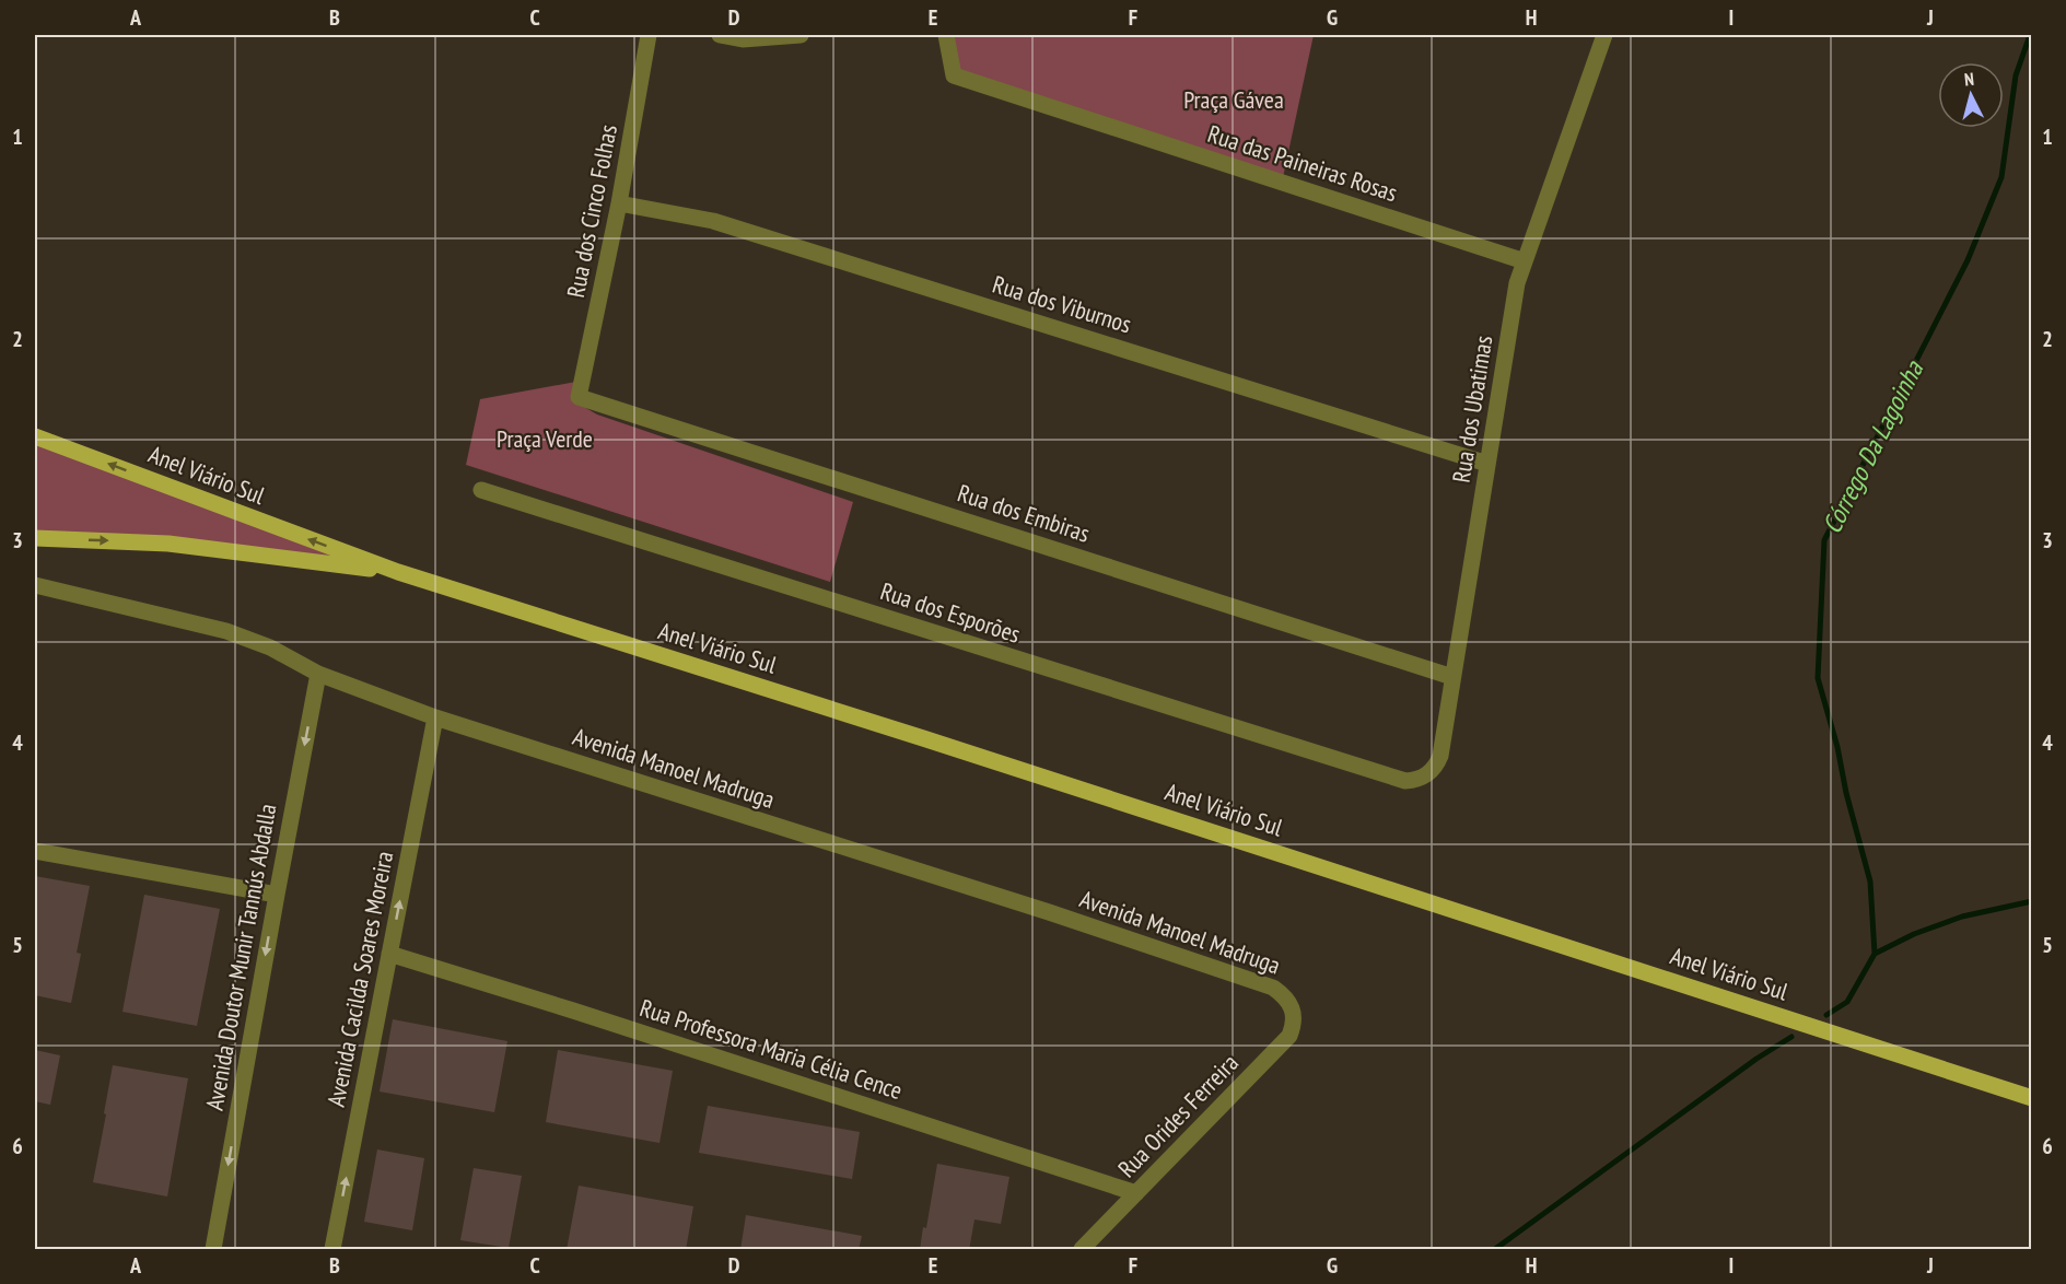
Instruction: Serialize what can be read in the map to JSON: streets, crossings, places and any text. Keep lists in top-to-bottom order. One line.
{"streets":{"main road":["Anel Viário Sul"],"street":["Rua das Paineiras Rosas","Rua dos Cinco Folhas","Rua dos Viburnos","Rua dos Ubatimas","Rua dos Embiras","Rua dos Esporões","Avenida Manoel Madruga","Avenida Doutor Munir Tannús Abdalla","Avenida Cacilda Soares Moreira","Rua Professora Maria Célia Cence","Rua Orides Ferreira"]},"crossings":[["Rua das Paineiras Rosas","Rua dos Ubatimas"],["Rua dos Cinco Folhas","Rua dos Viburnos"],["Rua dos Cinco Folhas","Rua dos Embiras"],["Rua dos Viburnos","Rua dos Ubatimas"],["Rua dos Ubatimas","Rua dos Embiras"],["Rua dos Ubatimas","Rua dos Esporões"],["Avenida Manoel Madruga","Avenida Doutor Munir Tannús Abdalla"],["Avenida Manoel Madruga","Avenida Cacilda Soares Moreira"],["Avenida Manoel Madruga","Rua Orides Ferreira"],["Avenida Cacilda Soares Moreira","Rua Professora Maria Célia Cence"],["Rua Professora Maria Célia Cence","Rua Orides Ferreira"]],"one_way":["Avenida Doutor Munir Tannús Abdalla","Avenida Cacilda Soares Moreira"],"water":["Córrego Da Lagoinha"],"parks":["Praça Gávea","Praça Verde"],"north":"top","grid":{"columns":["A","B","C","D","E","F","G","H","I","J"],"rows":["1","2","3","4","5","6"]}}
